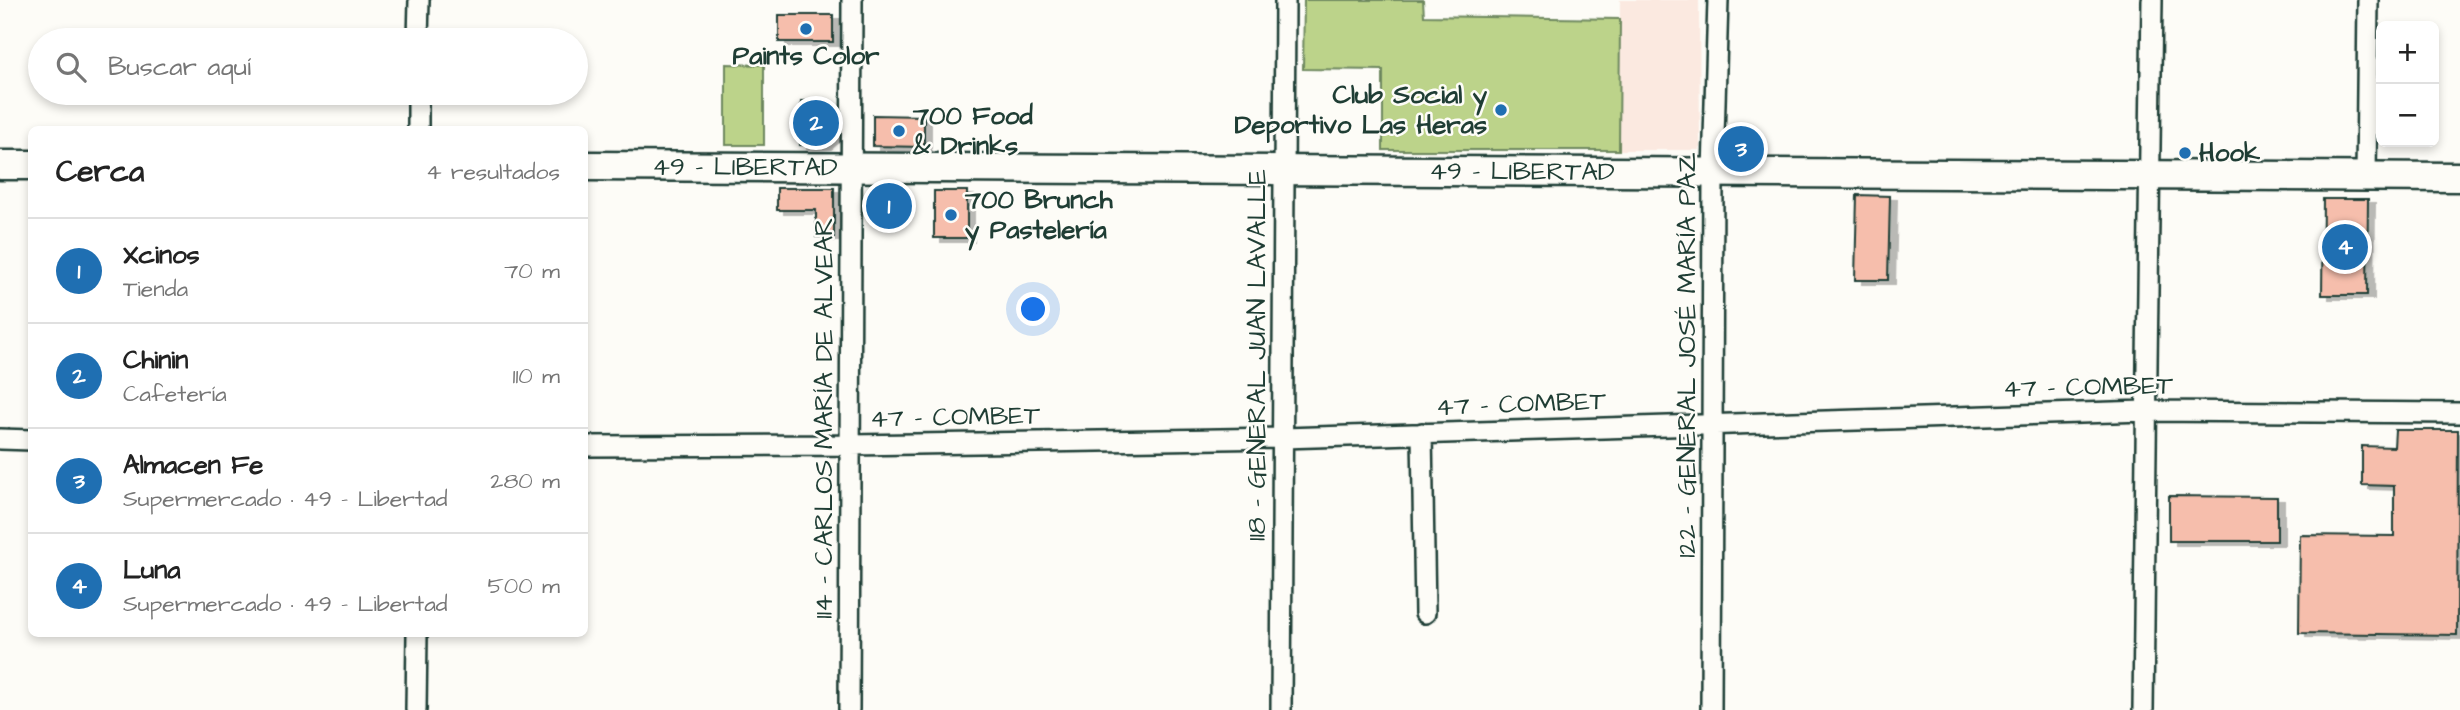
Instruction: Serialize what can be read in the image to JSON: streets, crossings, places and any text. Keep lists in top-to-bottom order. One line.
{"streets":{"street":["49 - LIBERTAD","118 - GENERAL JUAN LAVALLE","122 - GENERAL JOSÉ MARÍA PAZ","47 - COMBET","114 - CARLOS MARÍA DE ALVEAR"]},"crossings":[["49 - LIBERTAD","118 - GENERAL JUAN LAVALLE"],["49 - LIBERTAD","122 - GENERAL JOSÉ MARÍA PAZ"],["49 - LIBERTAD","114 - CARLOS MARÍA DE ALVEAR"],["118 - GENERAL JUAN LAVALLE","47 - COMBET"],["122 - GENERAL JOSÉ MARÍA PAZ","47 - COMBET"],["47 - COMBET","114 - CARLOS MARÍA DE ALVEAR"]],"places":["Paints Color","Club Social y Deportivo Las Heras","700 Food & Drinks","Hook","700 Brunch y Pastelería"],"page":{"map_buttons":["+","−"],"search":"Buscar aquí","pins":["2","3","1","4"],"heading":["Cerca","4 resultados"],"list":[{"mark":"1","name":"Xcinos","note":"Tienda","value":"70 m"},{"mark":"2","name":"Chinin","note":"Cafetería","value":"110 m"},{"mark":"3","name":"Almacen Fe","note":"Supermercado · 49 - Libertad","value":"280 m"},{"mark":"4","name":"Luna","note":"Supermercado · 49 - Libertad","value":"500 m"}]}}
